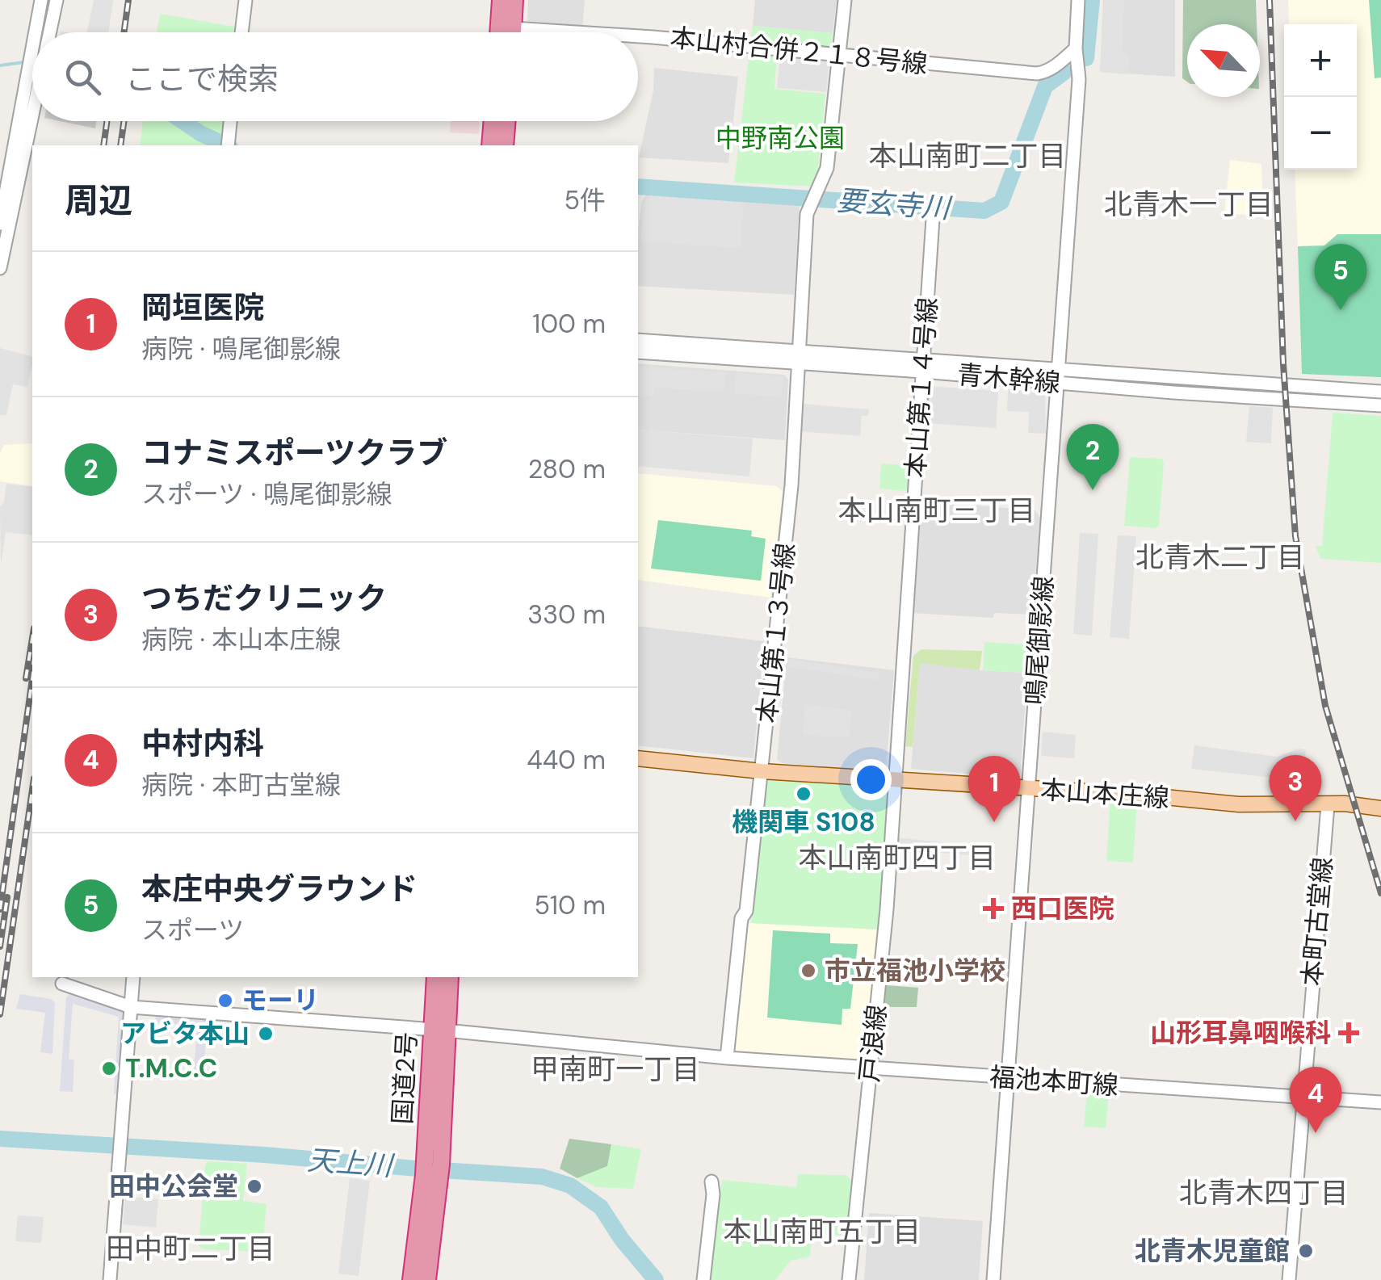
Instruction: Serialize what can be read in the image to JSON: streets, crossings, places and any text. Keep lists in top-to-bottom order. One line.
{"streets":{"highway":["国道2号"],"main road":["本山本庄線"],"street":["本山村合併２１８号線","青木幹線","本山第１４号線","本山第１３号線","鳴尾御影線","本町古堂線","戸浪線","福池本町線"]},"crossings":[["本山村合併２１８号線","本山第１３号線"],["本山村合併２１８号線","鳴尾御影線"],["青木幹線","本山第１４号線"],["青木幹線","本山第１３号線"],["青木幹線","鳴尾御影線"],["本山第１４号線","戸浪線"],["本山第１３号線","本山本庄線"],["本山第１３号線","福池本町線"],["鳴尾御影線","本山本庄線"],["鳴尾御影線","福池本町線"],["本山本庄線","本町古堂線"],["本山本庄線","戸浪線"],["本町古堂線","福池本町線"],["戸浪線","福池本町線"],["国道2号","福池本町線"]],"districts":["本山南町二丁目","北青木一丁目","本山南町三丁目","北青木二丁目","本山南町四丁目","甲南町一丁目","北青木四丁目","本山南町五丁目","田中町二丁目"],"water":["要玄寺川","天上川"],"parks":["中野南公園"],"places":{"other":["機関車 S108","市立福池小学校","モーリ","アビタ本山","T.M.C.C","田中公会堂","北青木児童館"],"health":["西口医院","山形耳鼻咽喉科"]},"north":"top left","page":{"map_buttons":["+","−"],"search":"ここで検索","heading":["周辺","5件"],"pins":["5","2","3","1","4"],"list":[{"mark":"1","name":"岡垣医院","note":"病院 · 鳴尾御影線","value":"100 m"},{"mark":"2","name":"コナミスポーツクラブ","note":"スポーツ · 鳴尾御影線","value":"280 m"},{"mark":"3","name":"つちだクリニック","note":"病院 · 本山本庄線","value":"330 m"},{"mark":"4","name":"中村内科","note":"病院 · 本町古堂線","value":"440 m"},{"mark":"5","name":"本庄中央グラウンド","note":"スポーツ","value":"510 m"}]}}
